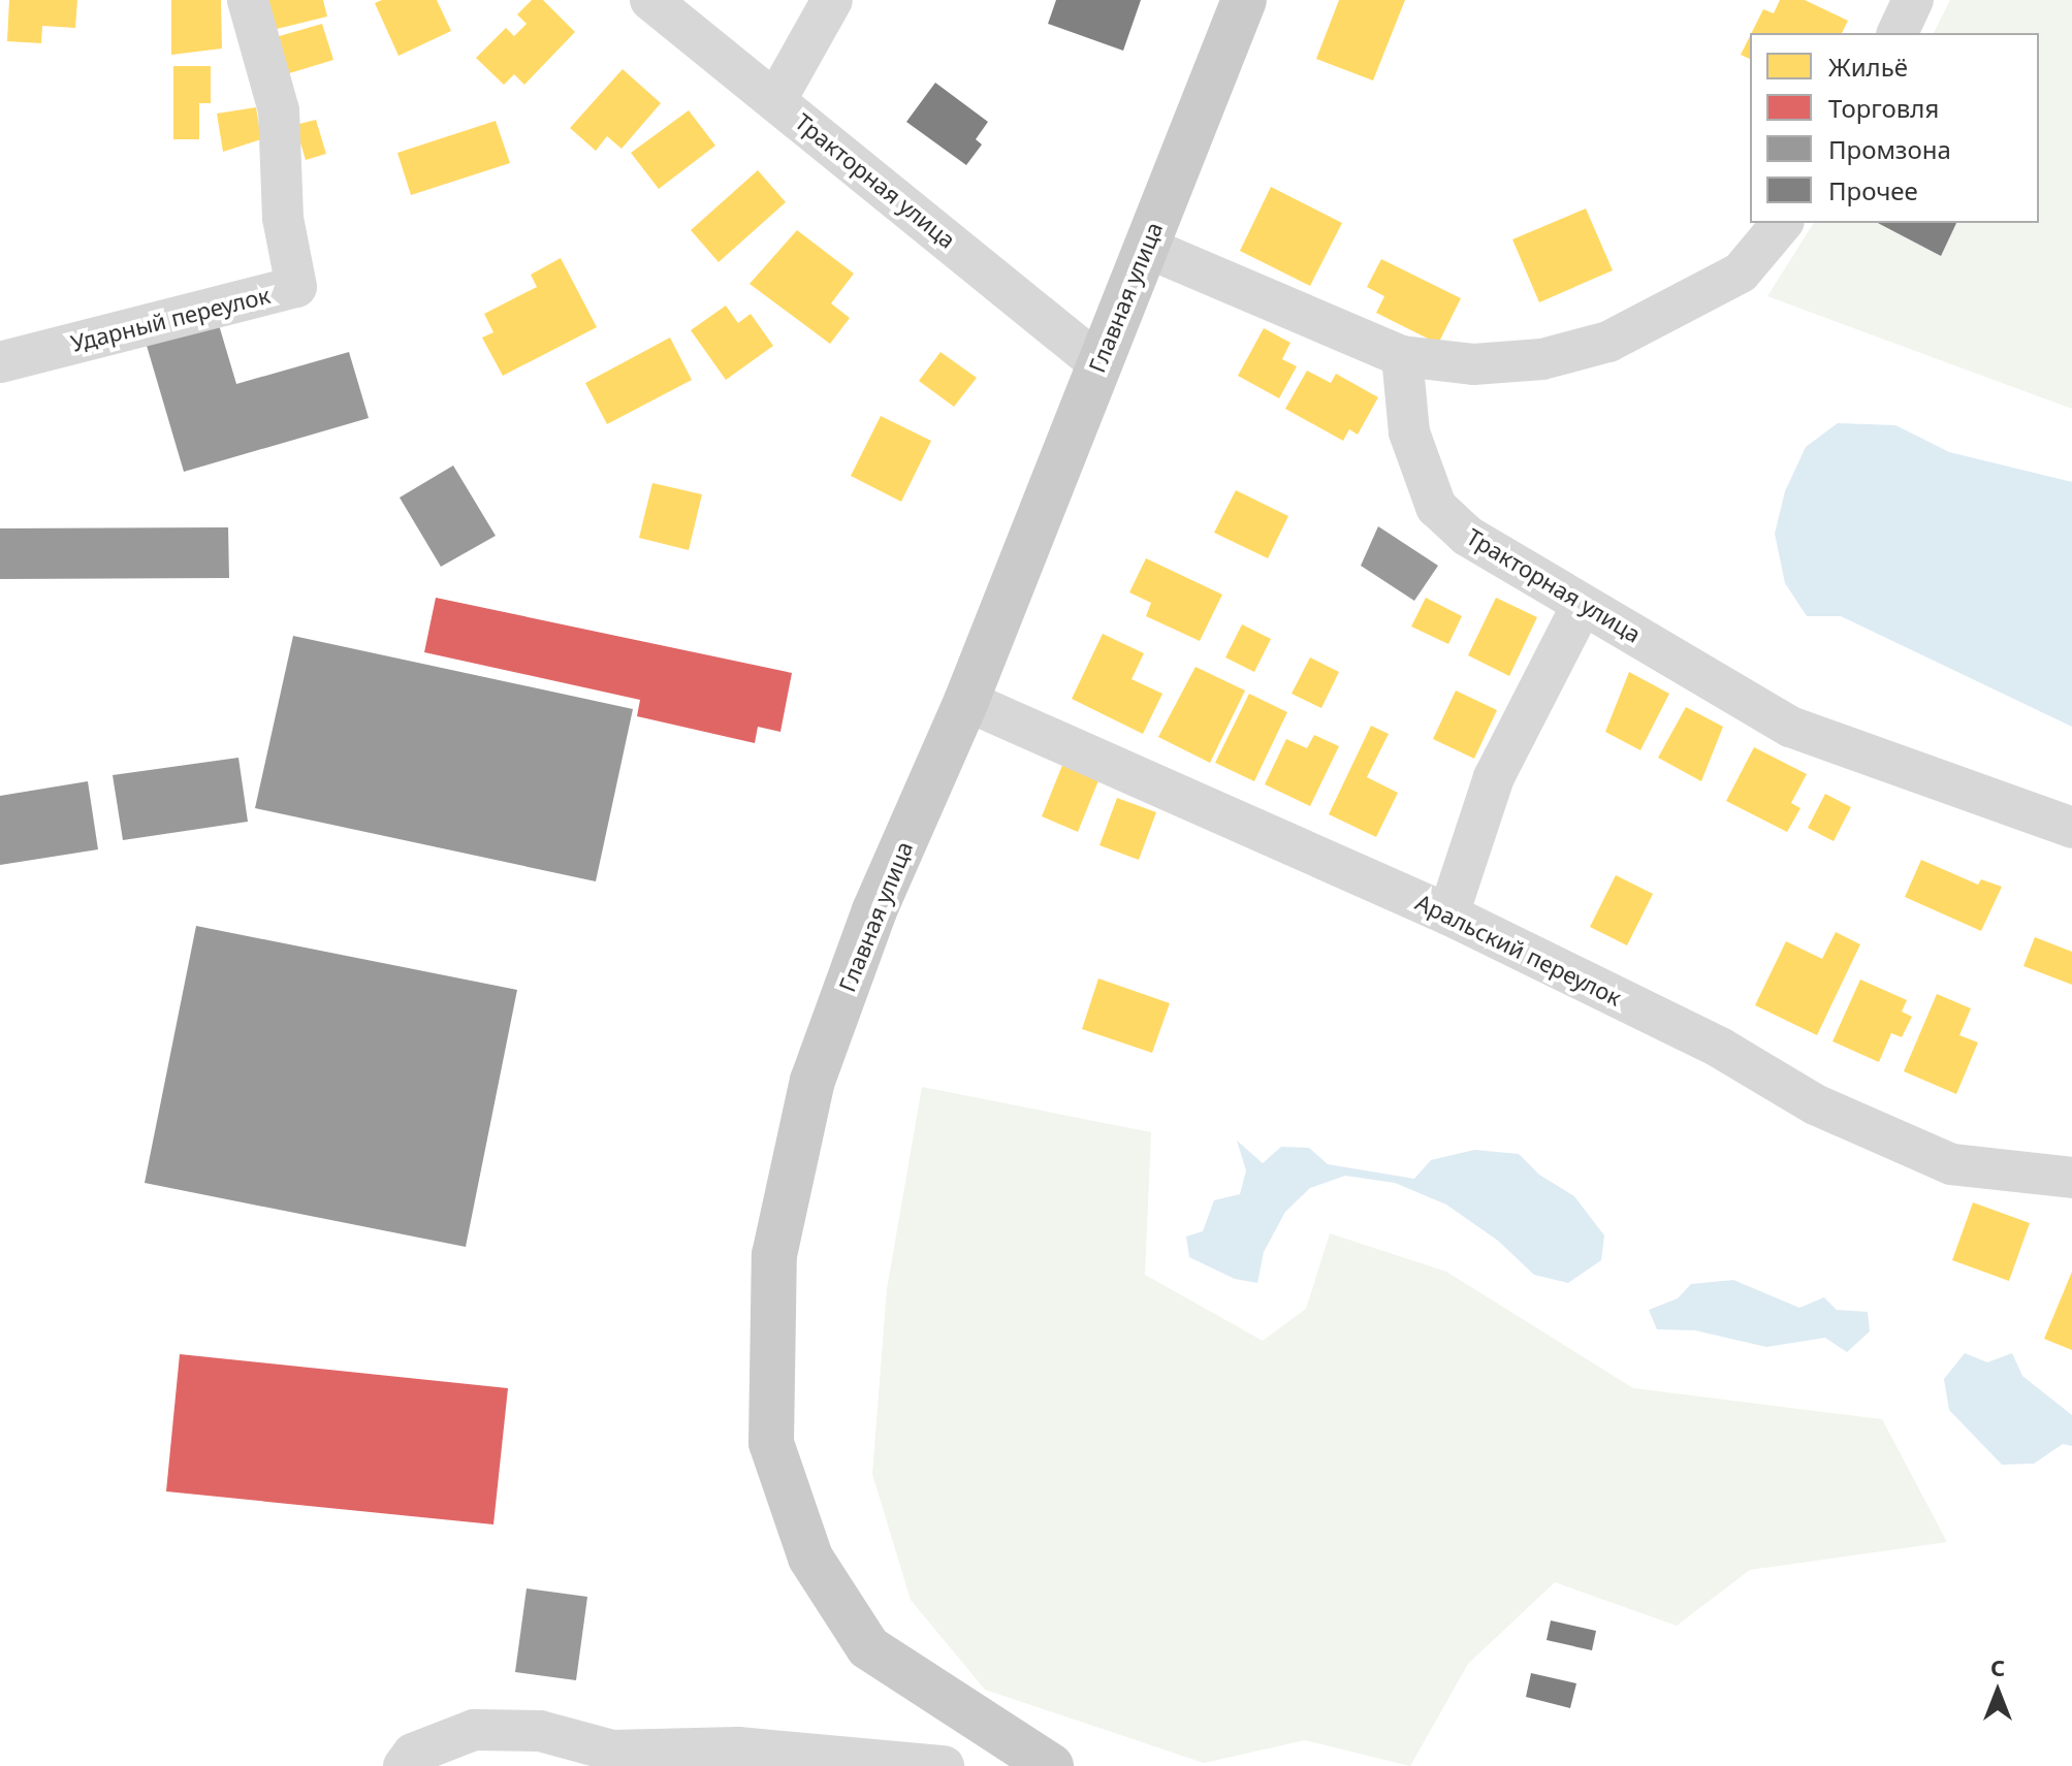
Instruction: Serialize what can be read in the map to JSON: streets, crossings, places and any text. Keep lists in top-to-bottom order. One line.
{"streets":{"main road":["Главная улица"],"street":["Тракторная улица","Ударный переулок","Аральский переулок"]},"crossings":[["Тракторная улица","Главная улица"],["Главная улица","Аральский переулок"]],"legend":["Жильё","Торговля","Промзона","Прочее"],"north":"top"}
